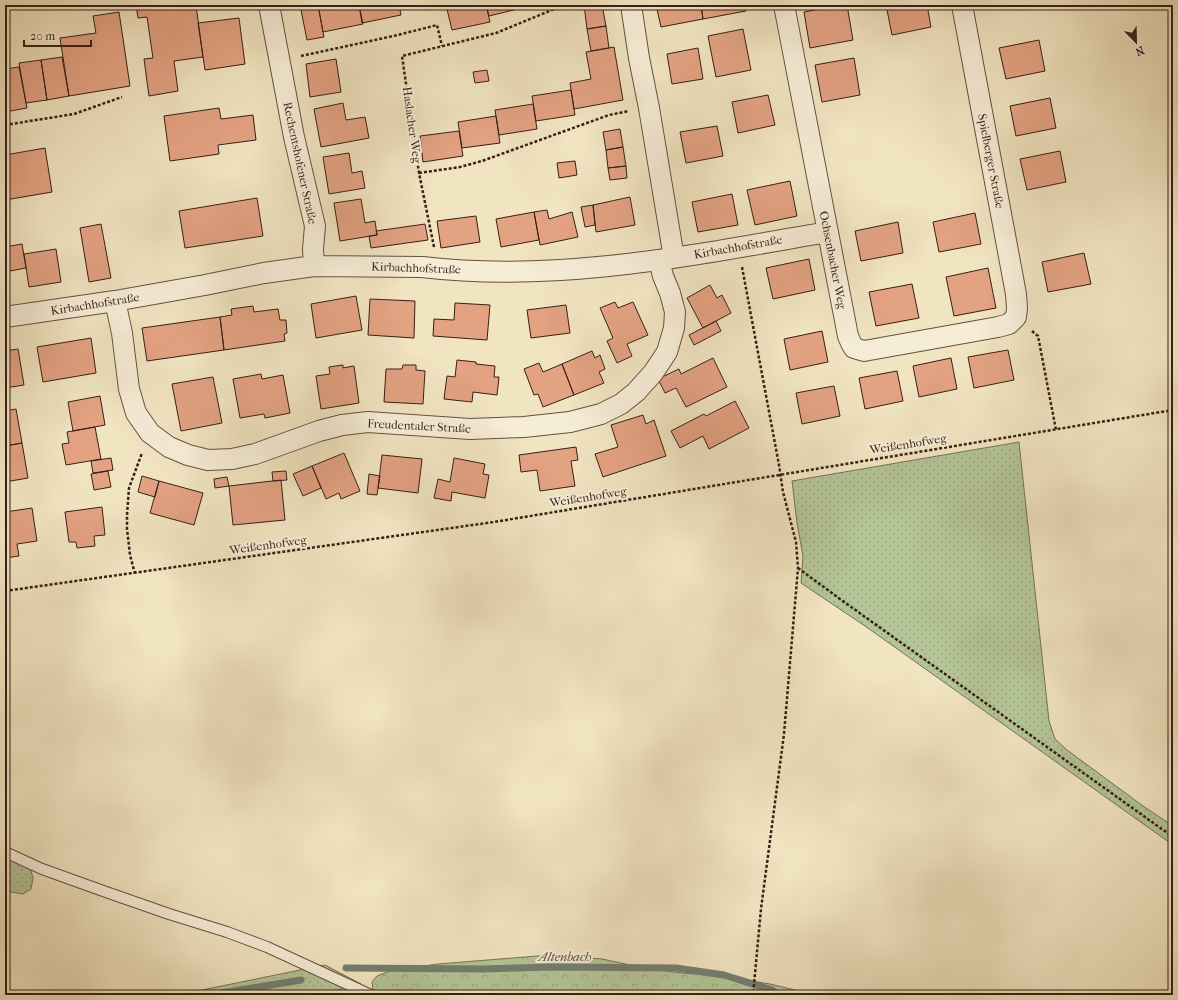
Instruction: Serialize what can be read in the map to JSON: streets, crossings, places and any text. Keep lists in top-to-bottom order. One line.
{"streets":{"street":["Spielberger Straße","Rechentshofener Straße","Kirbachhofstraße","Ochsenbacher Weg","Freudentaler Straße"],"path":["Haslacher Weg","Weißenhofweg"]},"crossings":[["Spielberger Straße","Ochsenbacher Weg"],["Rechentshofener Straße","Kirbachhofstraße"],["Kirbachhofstraße","Ochsenbacher Weg"],["Kirbachhofstraße","Freudentaler Straße"]],"water":["Altenbach"],"scale_bar":"20 m","north":"bottom right"}
